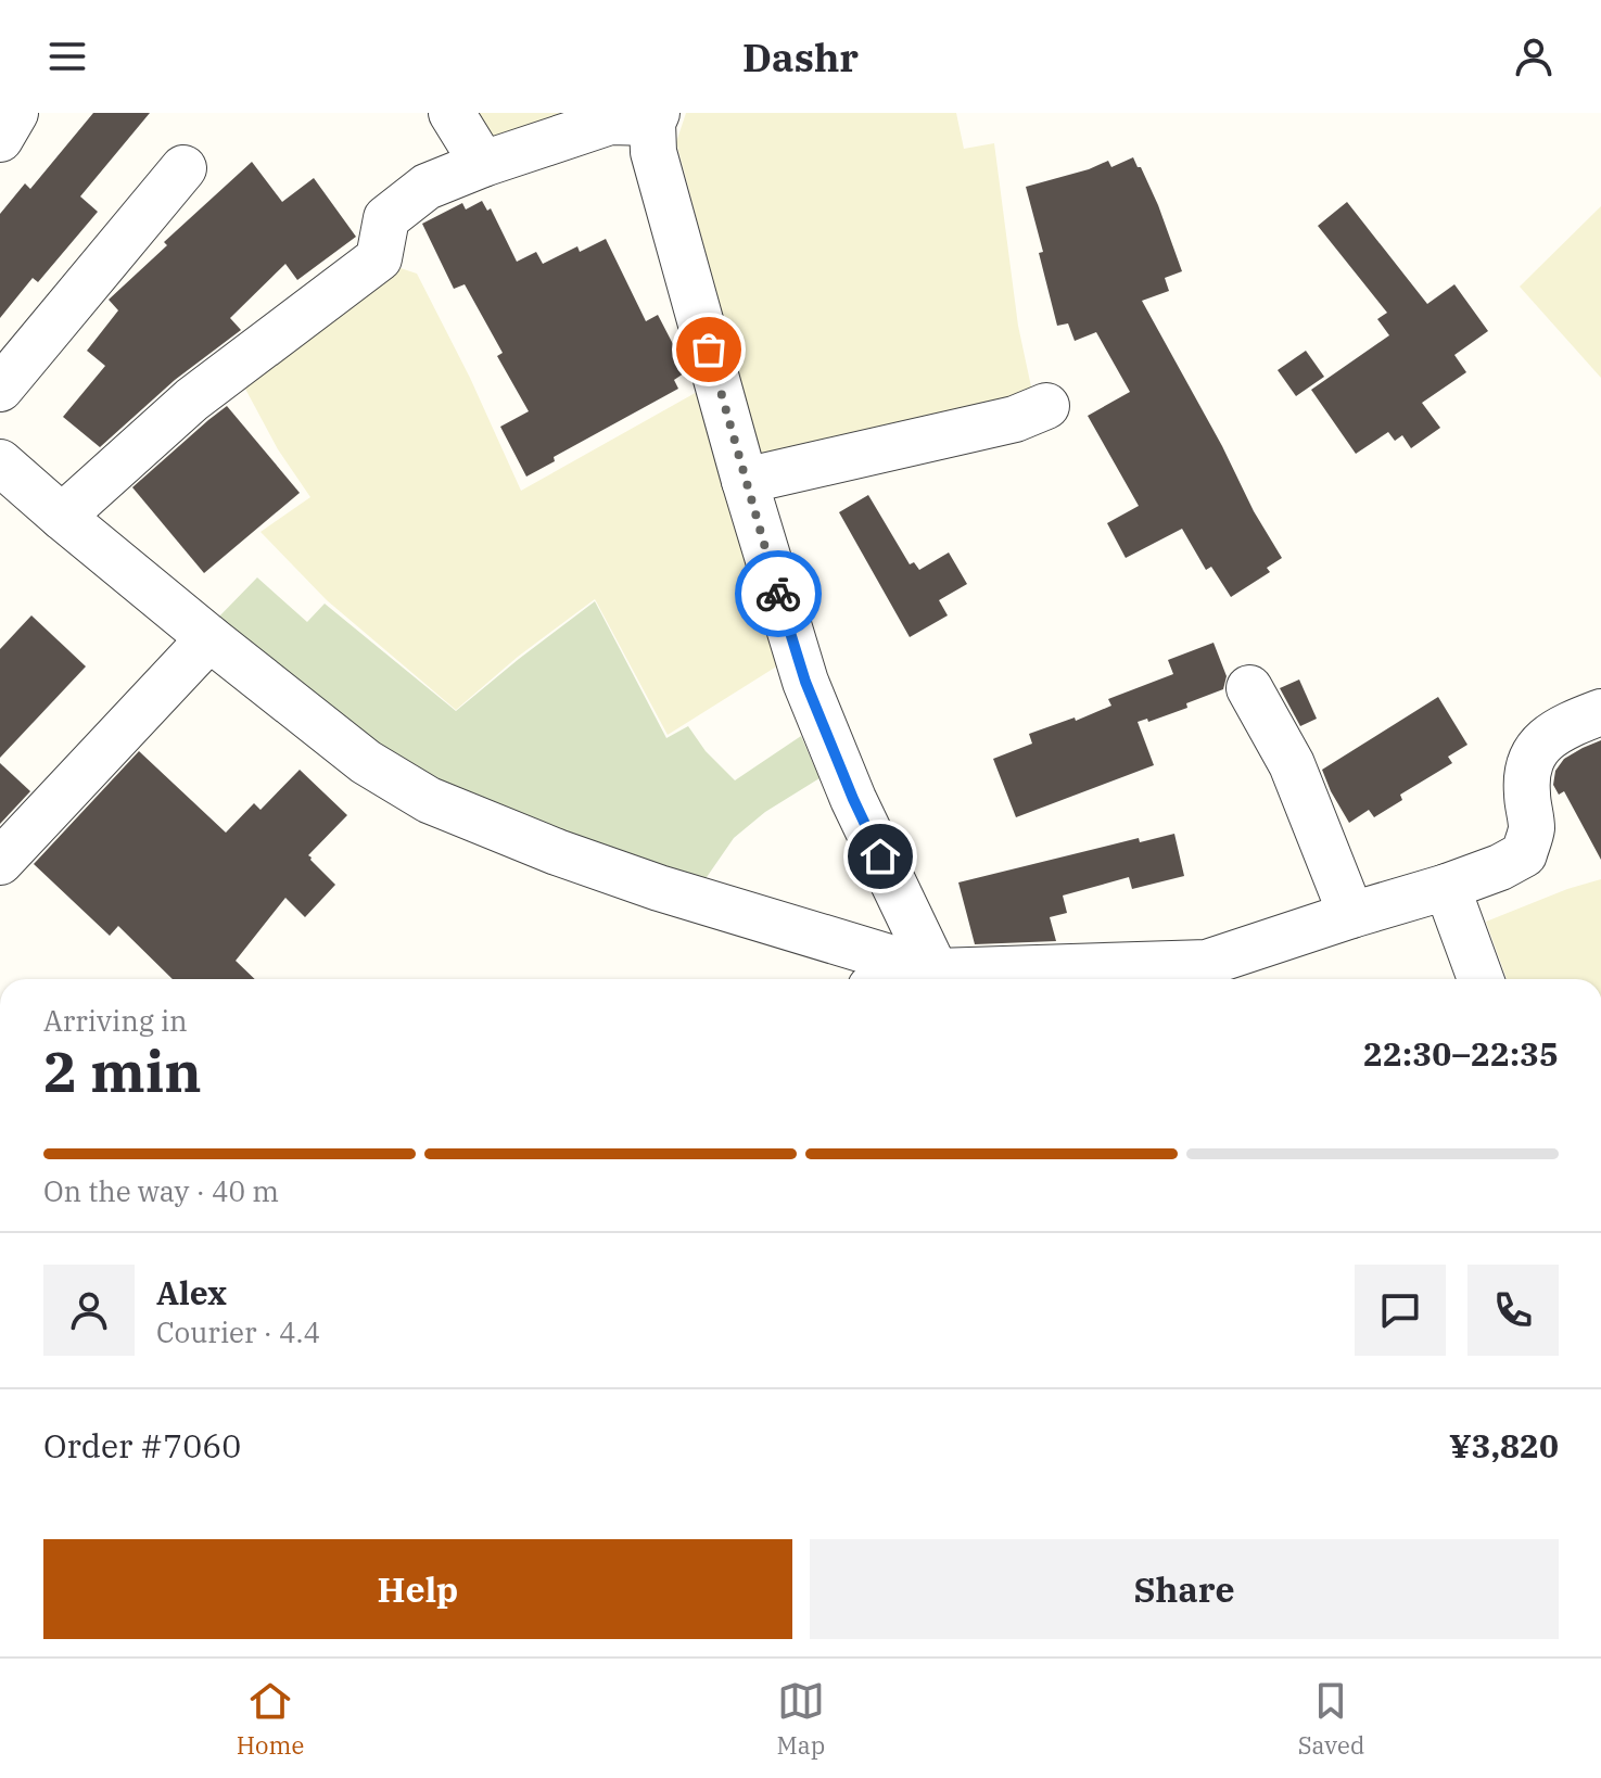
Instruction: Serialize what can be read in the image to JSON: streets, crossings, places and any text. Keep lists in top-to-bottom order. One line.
{"page":{"header":"Dashr","heading":["2 min","Arriving in","22:30–22:35"],"panel":["Alex","Courier · 4.4","Order #7060","¥3,820"],"bar":"On the way · 40 m","buttons":["Help","Share"],"tabs":["Home","Map","Saved"]}}
